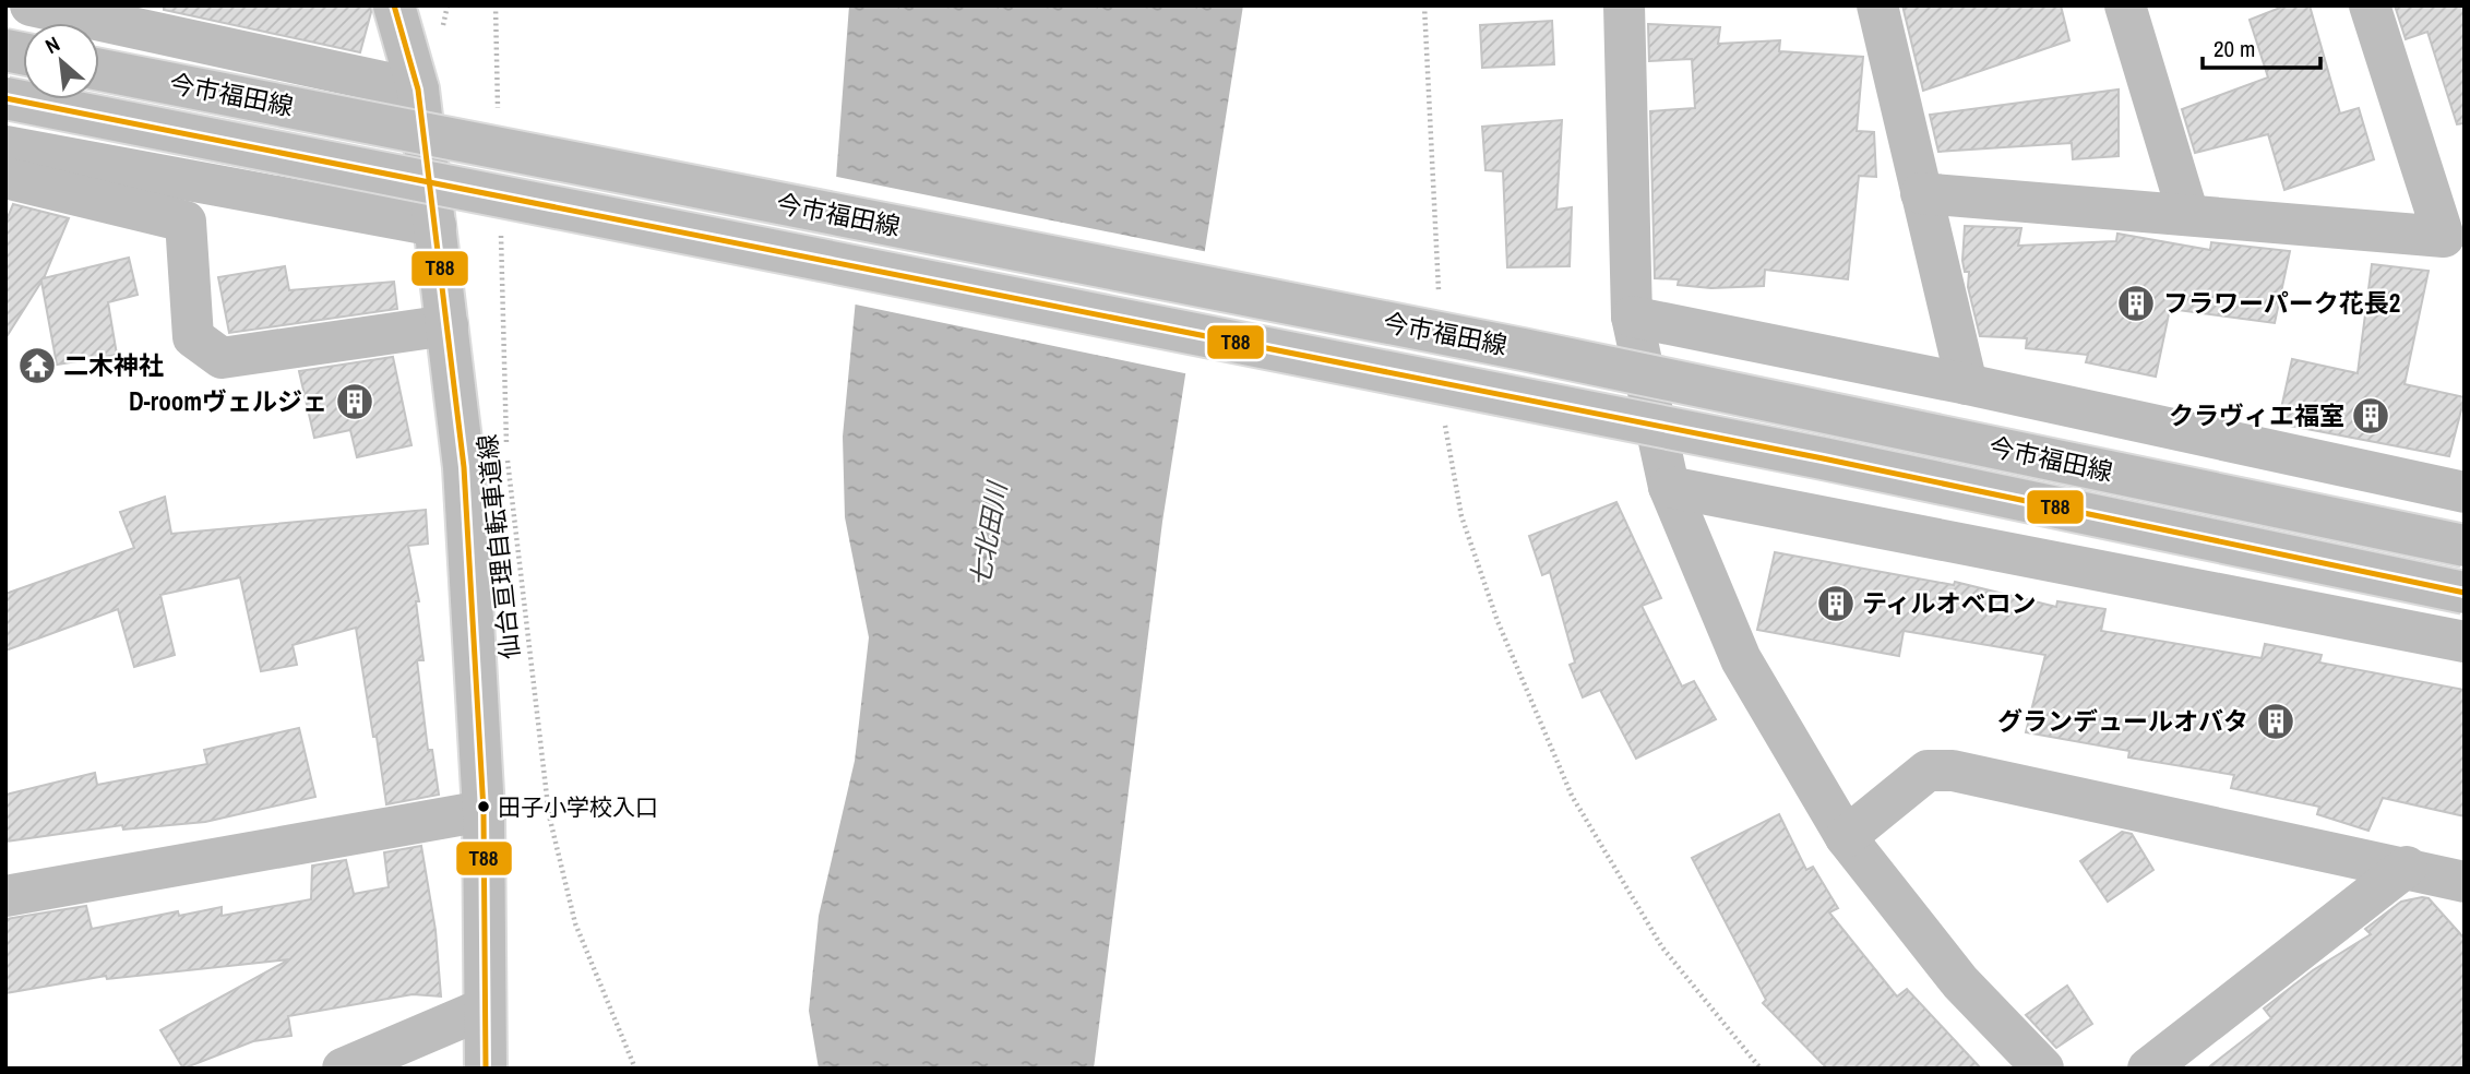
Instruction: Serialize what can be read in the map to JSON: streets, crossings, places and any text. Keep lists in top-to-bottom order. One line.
{"streets":{"street":["今市福田線"],"path":["仙台亘理自転車道線"]},"water":["七北田川"],"places":{"building":["フラワーパーク花長2","D-roomヴェルジェ","クラヴィエ福室","ティルオベロン","グランデュールオバタ"],"temple":["二木神社"],"other":["田子小学校入口"]},"lines":["transit line T88"],"scale_bar":"20 m","north":"top left"}
